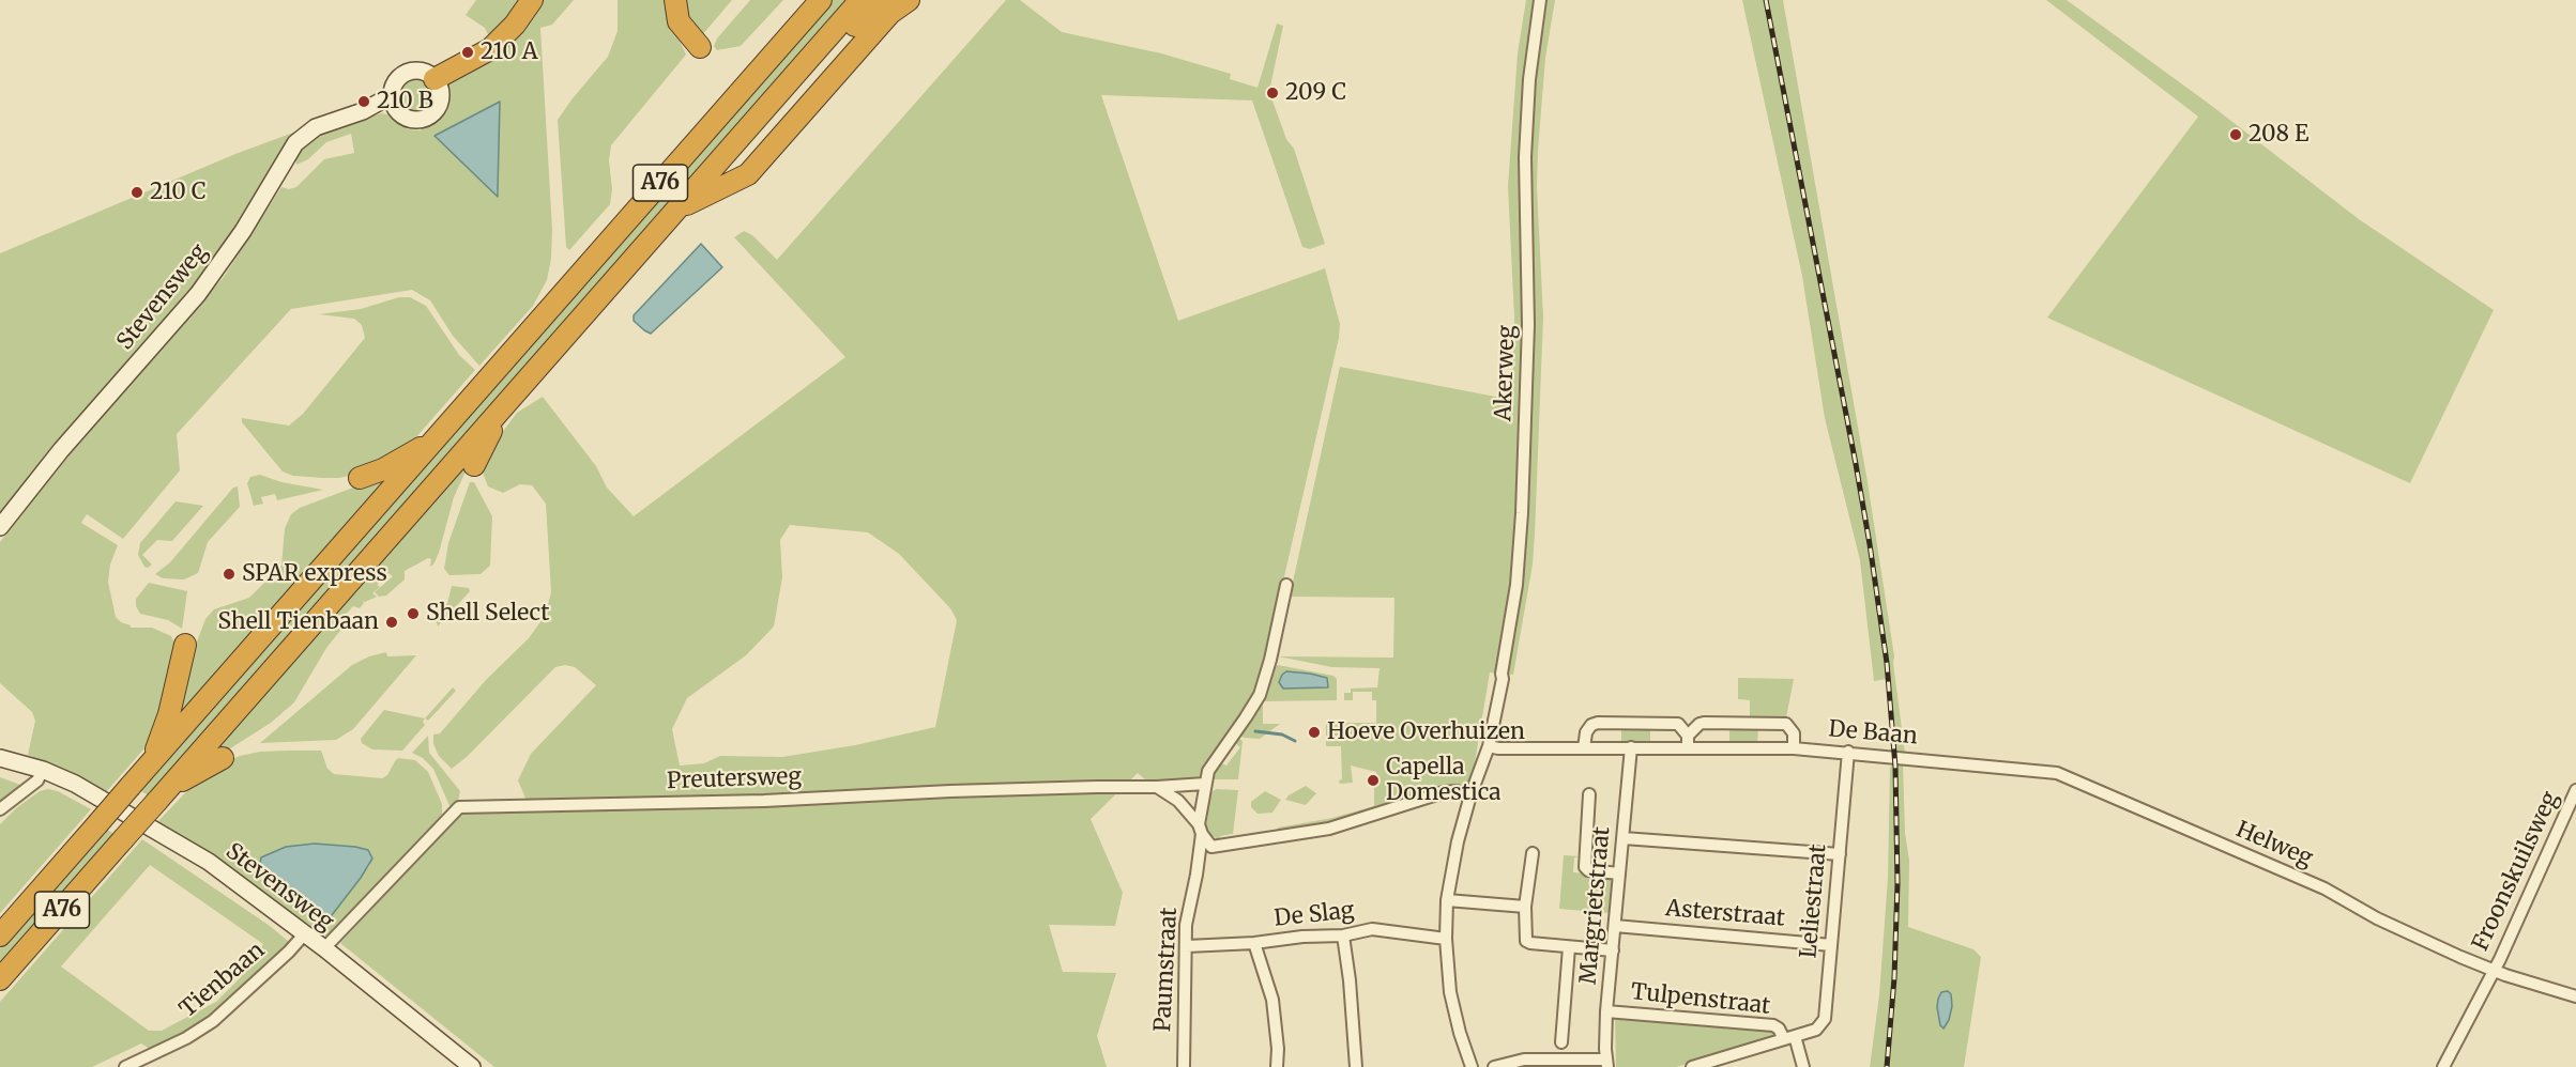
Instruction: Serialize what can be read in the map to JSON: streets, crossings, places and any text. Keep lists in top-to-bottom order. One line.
{"streets":{"highway":["A76"],"street":["Stevensweg","Akerweg","De Baan","Preutersweg","Helweg","Froonskuilsweg","Leliestraat","Margrietstraat","Asterstraat","De Slag","Paumstraat","Tienbaan","Tulpenstraat"]},"crossings":[["Stevensweg","Preutersweg"],["Stevensweg","Tienbaan"],["Akerweg","De Baan"],["Akerweg","De Slag"],["De Baan","Helweg"],["De Baan","Leliestraat"],["De Baan","Margrietstraat"],["Preutersweg","Paumstraat"],["Helweg","Froonskuilsweg"],["Leliestraat","Asterstraat"],["Leliestraat","Tulpenstraat"],["Margrietstraat","Asterstraat"],["Margrietstraat","Tulpenstraat"],["De Slag","Paumstraat"]],"places":["210 A","209 C","210 B","208 E","210 C","SPAR express","Shell Select","Shell Tienbaan","Hoeve Overhuizen","Capella Domestica"]}
